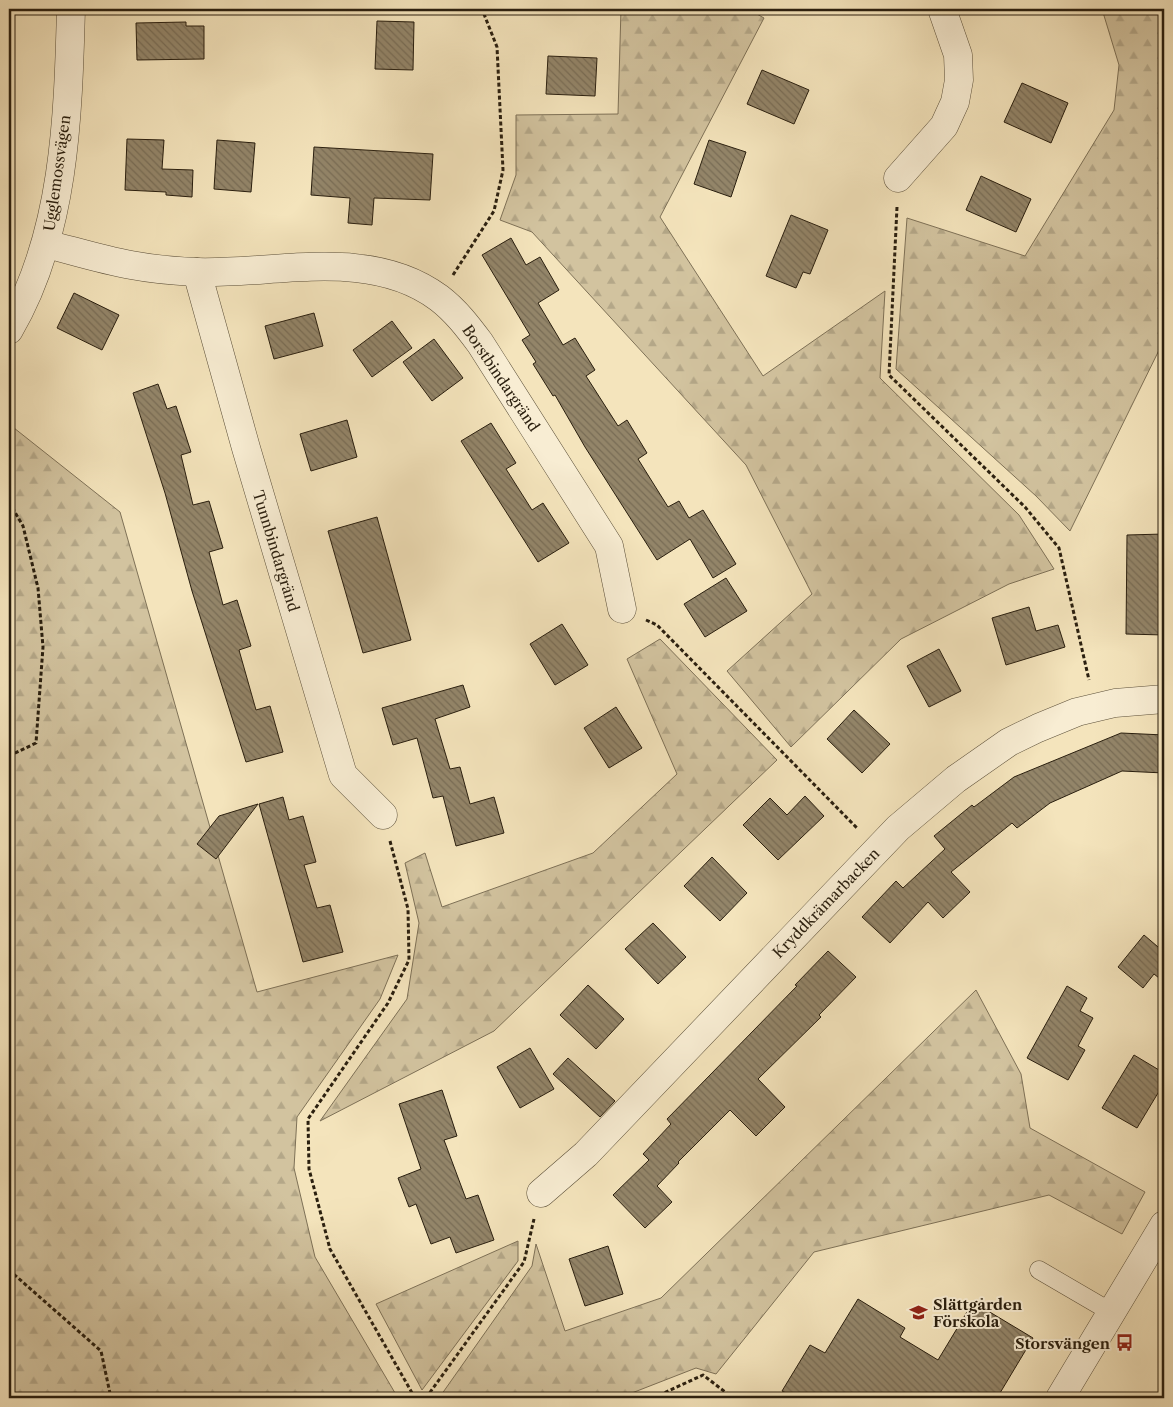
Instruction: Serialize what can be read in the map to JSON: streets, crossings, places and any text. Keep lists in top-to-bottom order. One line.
{"streets":{"street":["Ugglemossvägen","Borstbindargränd","Tunnbindargränd","Kryddkrämarbacken"]},"crossings":[["Ugglemossvägen","Borstbindargränd"],["Borstbindargränd","Tunnbindargränd"]],"places":{"school or university":["Slättgården Förskola"],"bus stop":["Storsvängen"]}}
